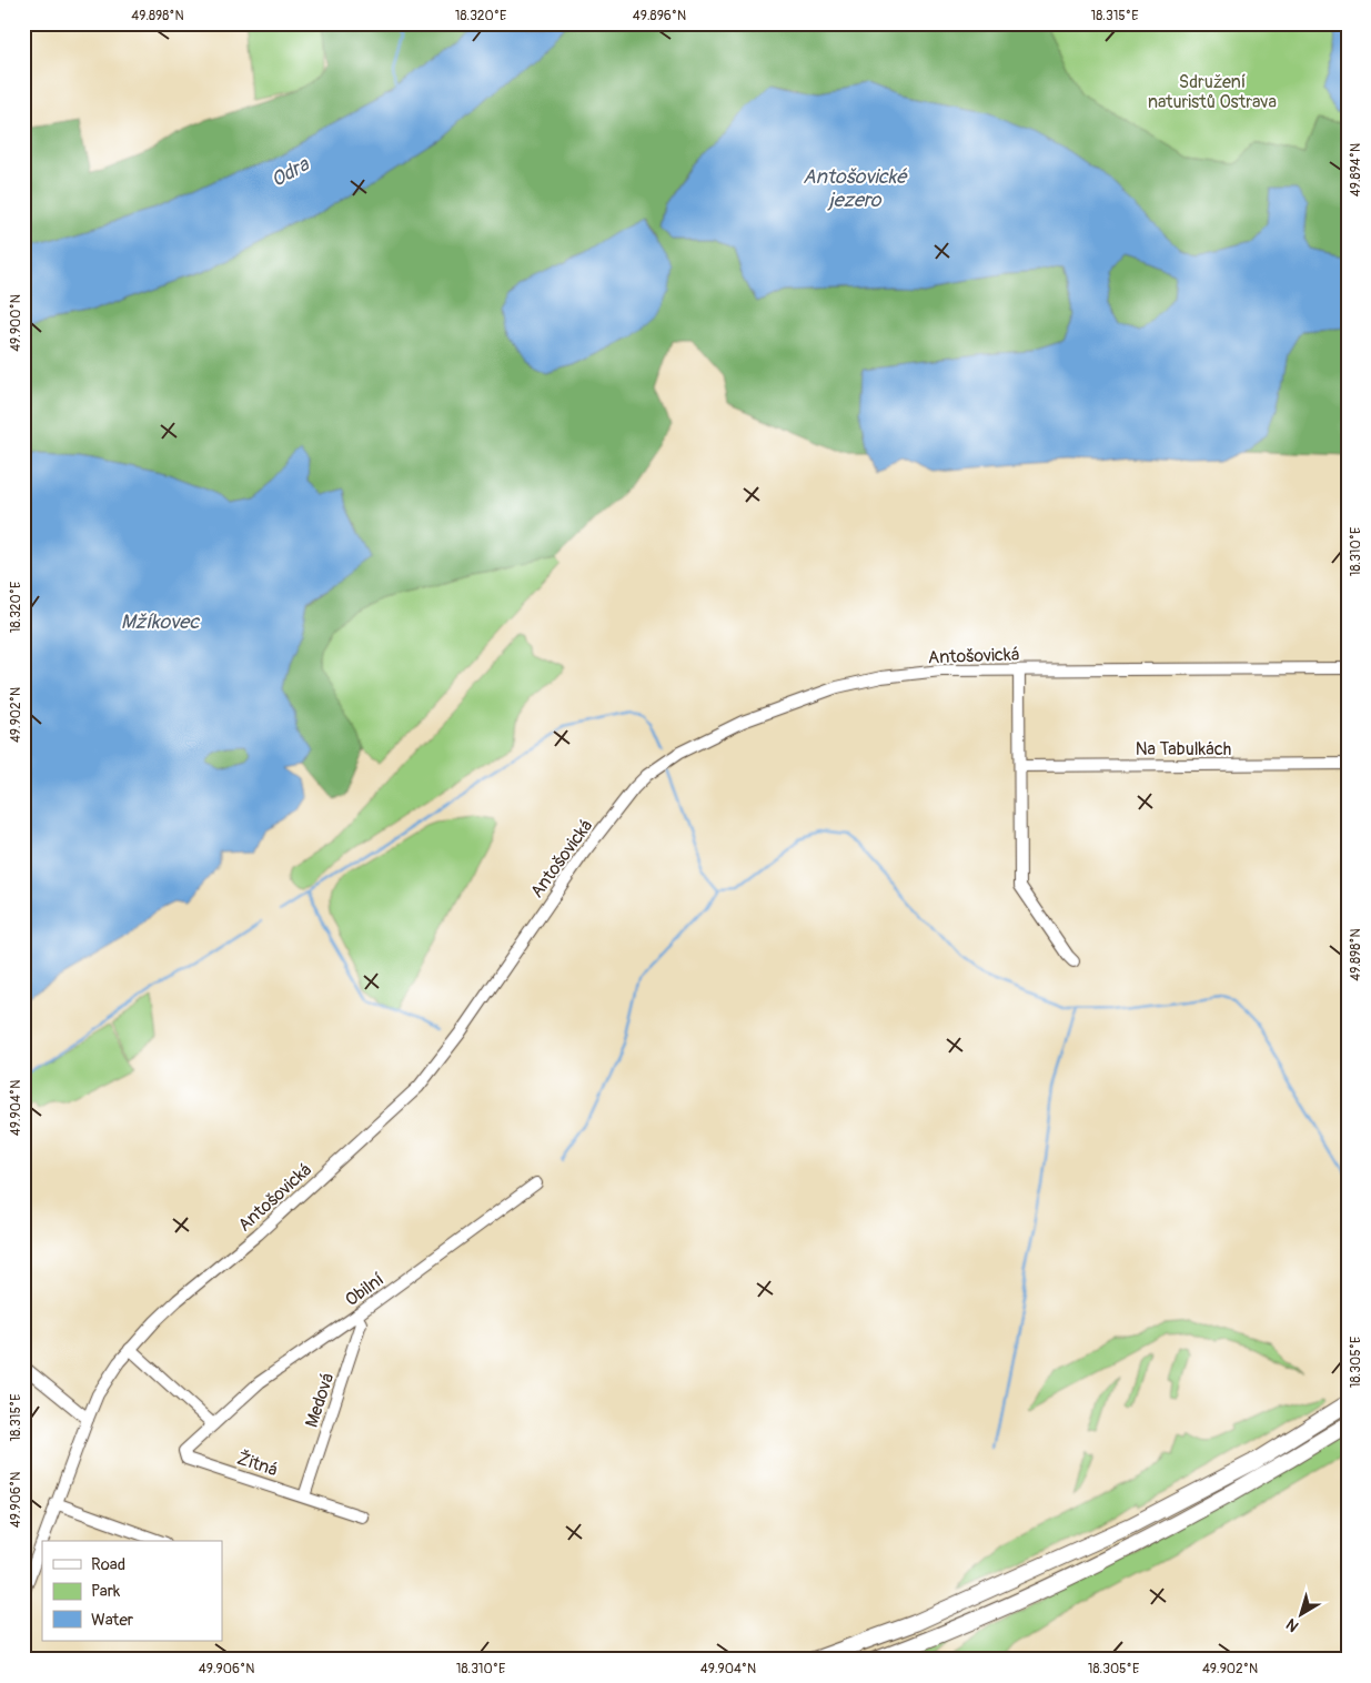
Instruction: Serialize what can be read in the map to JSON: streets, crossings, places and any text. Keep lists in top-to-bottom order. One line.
{"streets":{"street":["Antošovická","Na Tabulkách","Obilní","Medová","Žitná"]},"crossings":[["Obilní","Medová"],["Obilní","Žitná"],["Medová","Žitná"]],"water":["Odra","Antošovické jezero","Mžíkovec"],"parks":["Sdružení naturistů Ostrava"],"legend":["Road","Park","Water"],"north":"bottom left","coordinates":["49.898°N","18.320°E","49.896°N","18.315°E","49.894°N","49.900°N","18.310°E","49.902°N","49.904°N","18.305°E","49.906°N"]}
